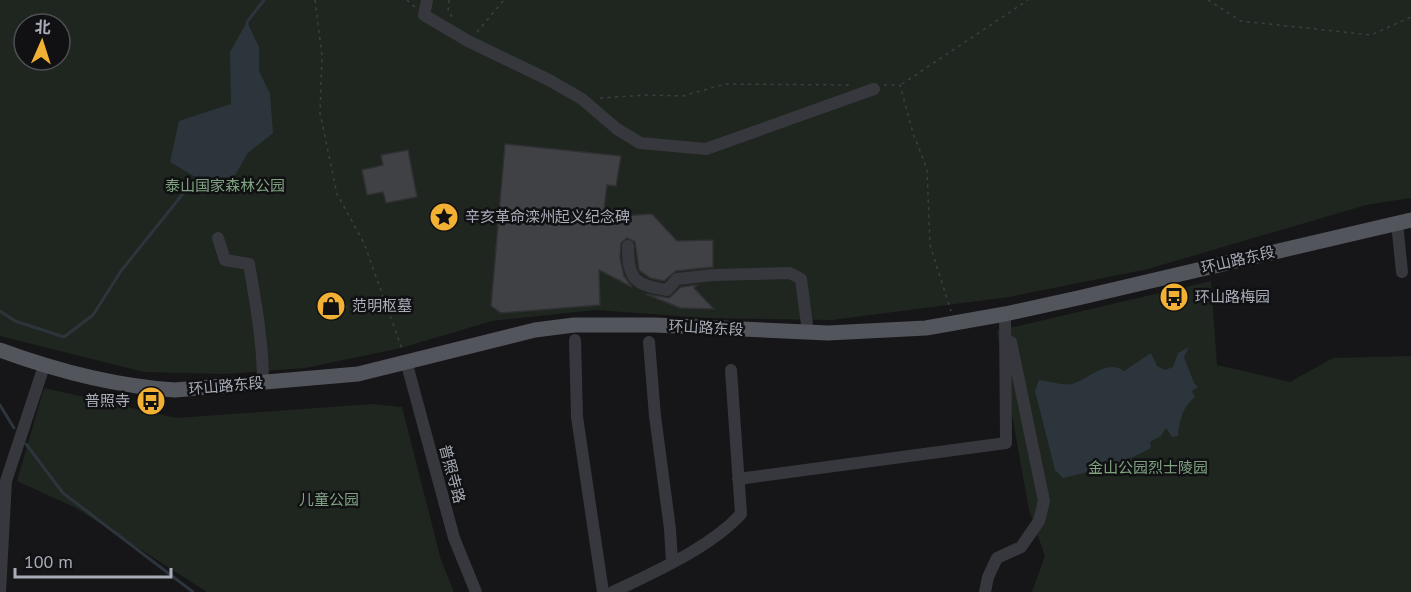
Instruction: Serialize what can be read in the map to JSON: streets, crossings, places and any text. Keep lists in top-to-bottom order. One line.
{"streets":{"main road":["环山路东段"],"street":["普照寺路"]},"crossings":[["环山路东段","普照寺路"]],"parks":["泰山国家森林公园","金山公园烈士陵园","儿童公园"],"places":{"place":["辛亥革命滦州起义纪念碑"],"bus stop":["环山路梅园","普照寺"],"shop":["范明枢墓"]},"scale_bar":"100 m","north":"top"}
